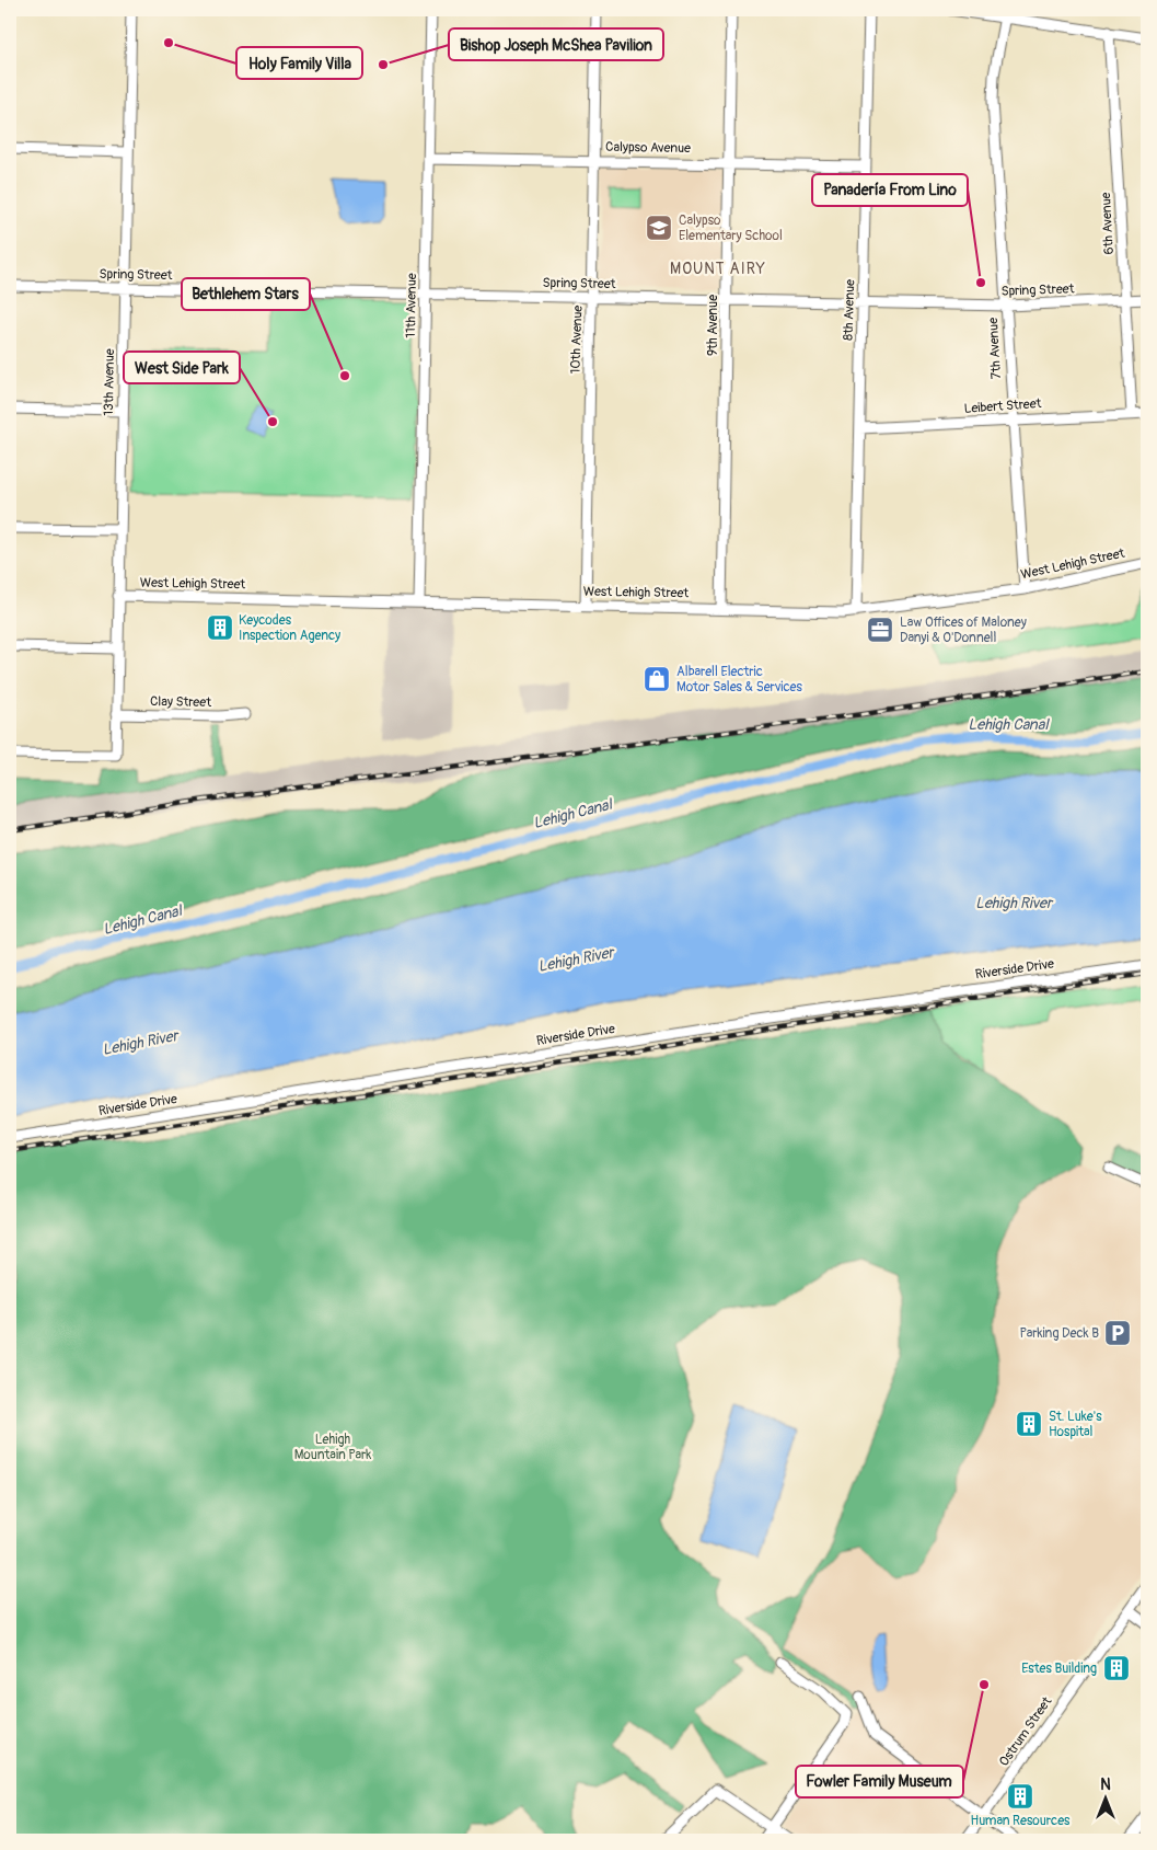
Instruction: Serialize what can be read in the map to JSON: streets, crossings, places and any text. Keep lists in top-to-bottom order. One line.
{"streets":{"street":["Calypso Avenue","6th Avenue","Spring Street","11th Avenue","8th Avenue","9th Avenue","10th Avenue","7th Avenue","13th Avenue","Leibert Street","West Lehigh Street","Clay Street","Riverside Drive","Ostrum Street"]},"crossings":[["Calypso Avenue","11th Avenue"],["Calypso Avenue","8th Avenue"],["Calypso Avenue","9th Avenue"],["Calypso Avenue","10th Avenue"],["6th Avenue","Spring Street"],["6th Avenue","Leibert Street"],["Spring Street","11th Avenue"],["Spring Street","8th Avenue"],["Spring Street","9th Avenue"],["Spring Street","10th Avenue"],["Spring Street","7th Avenue"],["Spring Street","13th Avenue"],["11th Avenue","West Lehigh Street"],["8th Avenue","Leibert Street"],["8th Avenue","West Lehigh Street"],["9th Avenue","West Lehigh Street"],["10th Avenue","West Lehigh Street"],["7th Avenue","Leibert Street"],["7th Avenue","West Lehigh Street"],["13th Avenue","West Lehigh Street"],["13th Avenue","Clay Street"]],"districts":["MOUNT AIRY"],"water":["Lehigh Canal","Lehigh River"],"parks":["Lehigh Mountain Park"],"places":{"other":["Holy Family Villa","Bishop Joseph McShea Pavilion","Panadería From Lino","Bethlehem Stars","West Side Park","Fowler Family Museum"],"school or university":["Calypso Elementary School"],"building":["Keycodes Inspection Agency","St. Luke's Hospital","Estes Building","Human Resources"],"office":["Law Offices of Maloney Danyi & O'Donnell"],"shop":["Albarell Electric Motor Sales & Services"],"parking":["Parking Deck B"]},"north":"top"}
